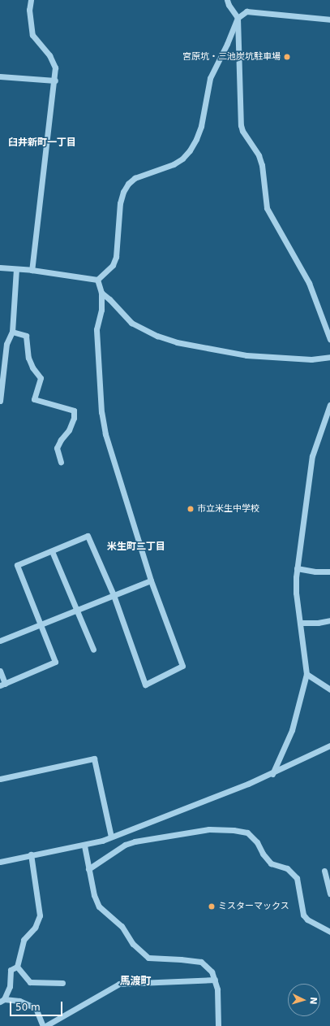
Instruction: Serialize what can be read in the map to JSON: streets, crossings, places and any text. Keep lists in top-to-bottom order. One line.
{"districts":["臼井新町一丁目","米生町二丁目","馬渡町"],"places":["宮原坑・三池炭坑駐車場","市立米生中学校","ミスターマックス"],"scale_bar":"50 m","north":"right"}
